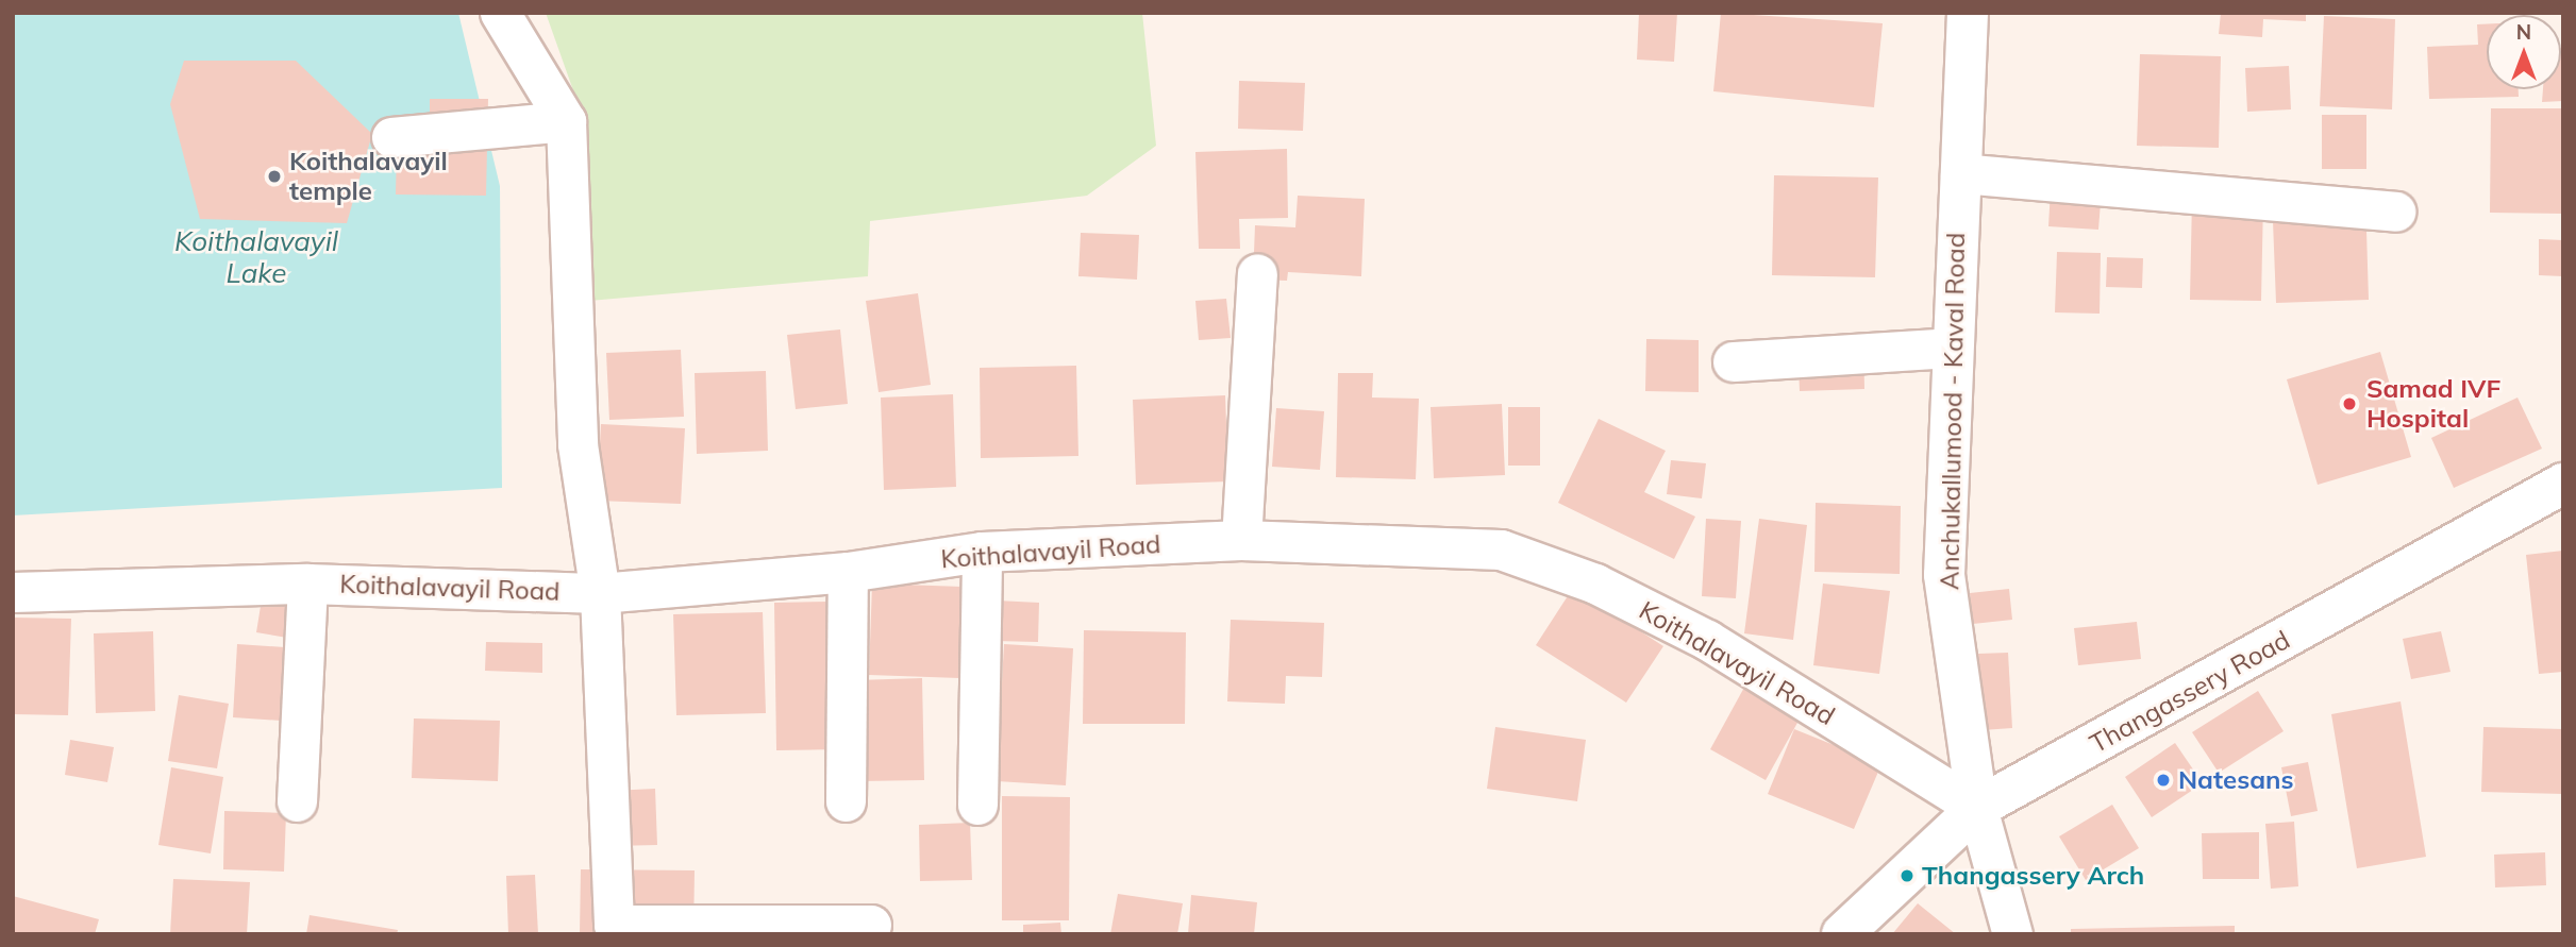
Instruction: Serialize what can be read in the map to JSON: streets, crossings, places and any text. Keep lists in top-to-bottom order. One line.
{"streets":{"street":["Anchukallumood - Kaval Road","Koithalavayil Road","Thangassery Road"]},"crossings":[["Anchukallumood - Kaval Road","Koithalavayil Road"],["Anchukallumood - Kaval Road","Thangassery Road"],["Koithalavayil Road","Thangassery Road"]],"water":["Koithalavayil Lake"],"places":["Koithalavayil temple","Samad IVF Hospital","Natesans","Thangassery Arch"],"north":"top"}
